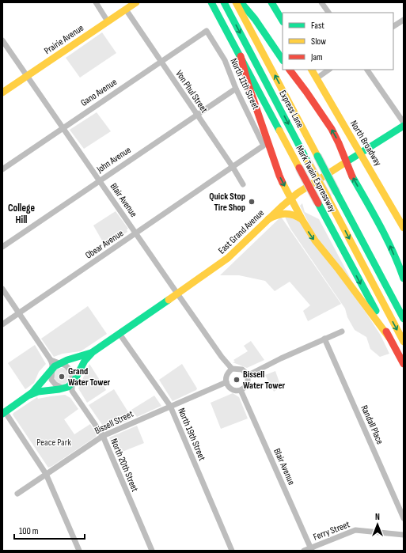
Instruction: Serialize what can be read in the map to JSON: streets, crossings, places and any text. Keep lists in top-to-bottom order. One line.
{"streets":{"main road":["Prairie Avenue","Express Lane","North Broadway","Mark Twain Expressway","East Grand Avenue"],"street":["North 11th Street","Von Phul Street","Gano Avenue","John Avenue","Blair Avenue","Obear Avenue","Bissell Street","Randall Place","North 19th Street","North 20th Street","Ferry Street"]},"crossings":[["Prairie Avenue","Von Phul Street"],["Prairie Avenue","Blair Avenue"],["North 11th Street","Gano Avenue"],["North 11th Street","John Avenue"],["North 11th Street","Obear Avenue"],["Von Phul Street","Gano Avenue"],["Von Phul Street","John Avenue"],["Von Phul Street","Obear Avenue"],["Gano Avenue","Blair Avenue"],["North Broadway","East Grand Avenue"],["John Avenue","Blair Avenue"],["Blair Avenue","East Grand Avenue"],["Blair Avenue","Obear Avenue"],["Blair Avenue","Bissell Street"],["Blair Avenue","Ferry Street"],["East Grand Avenue","North 19th Street"],["East Grand Avenue","North 20th Street"],["Bissell Street","North 19th Street"],["Bissell Street","North 20th Street"]],"districts":["College Hill"],"parks":["Peace Park"],"places":["Quick Stop Tire Shop","Grand Water Tower","Bissell Water Tower"],"legend":["Fast","Slow","Jam"],"scale_bar":"100 m","north":"top"}
